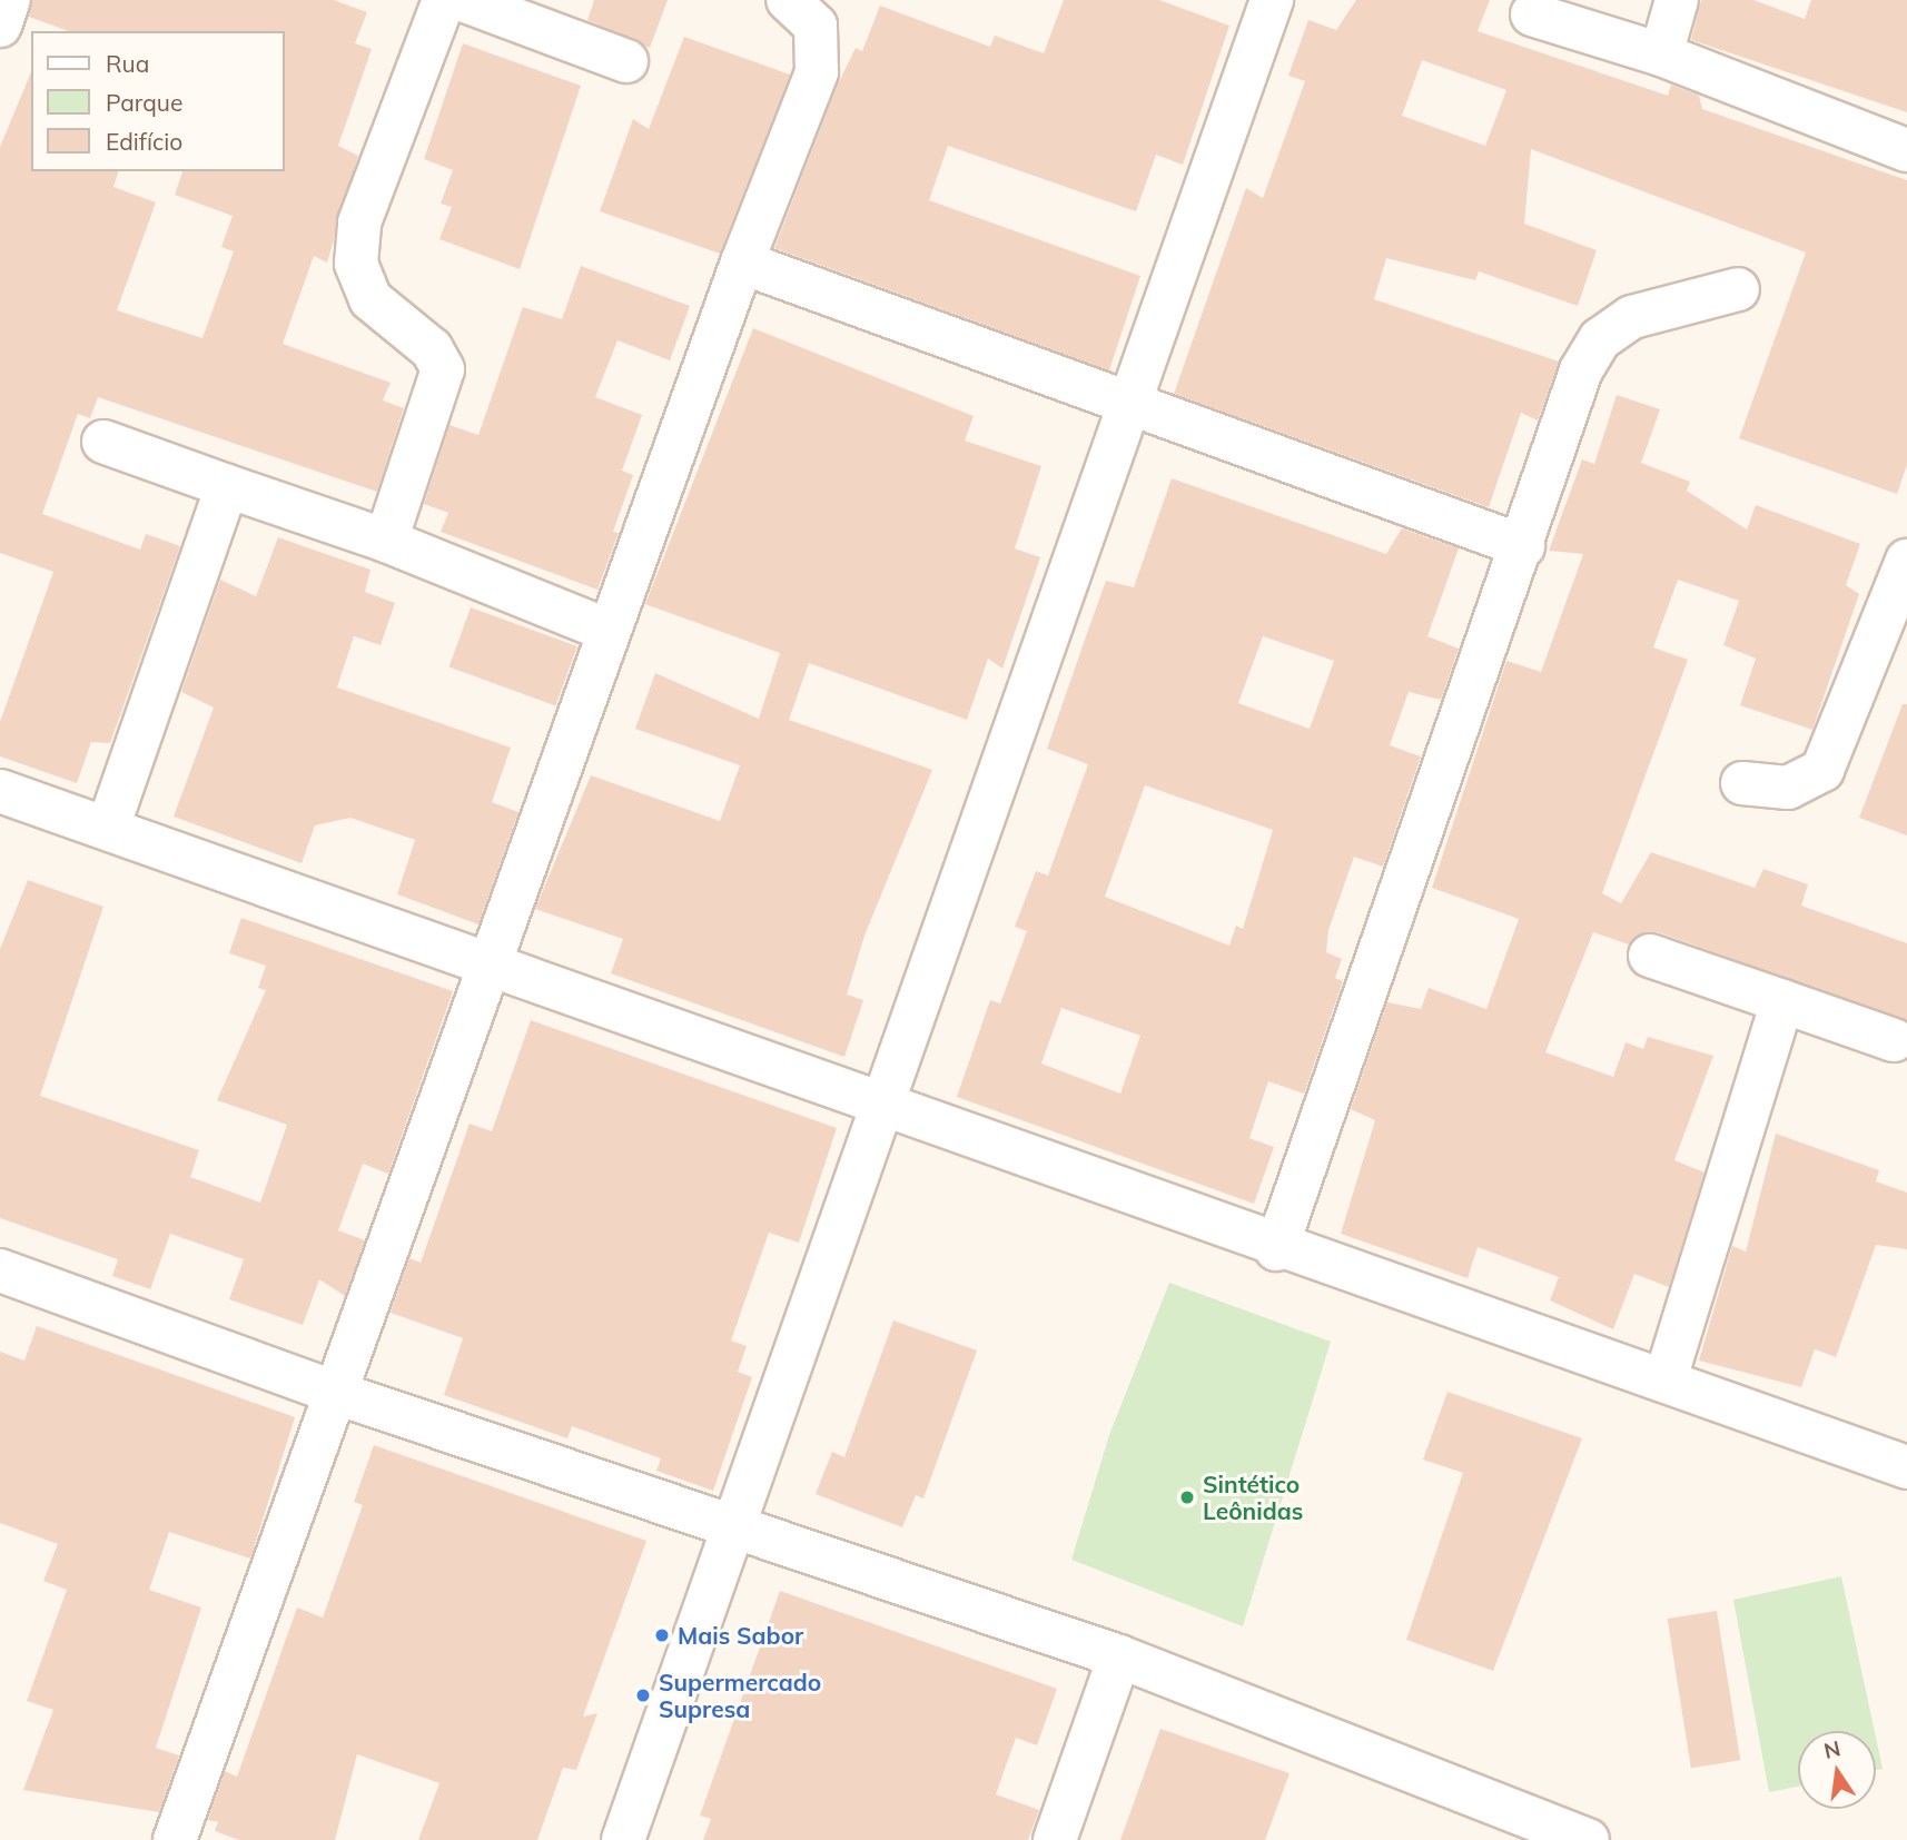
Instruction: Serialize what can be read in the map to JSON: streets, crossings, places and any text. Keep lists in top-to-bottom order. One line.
{"places":["Sintético Leônidas","Mais Sabor","Supermercado Supresa"],"legend":["Rua","Parque","Edifício"],"north":"top"}
